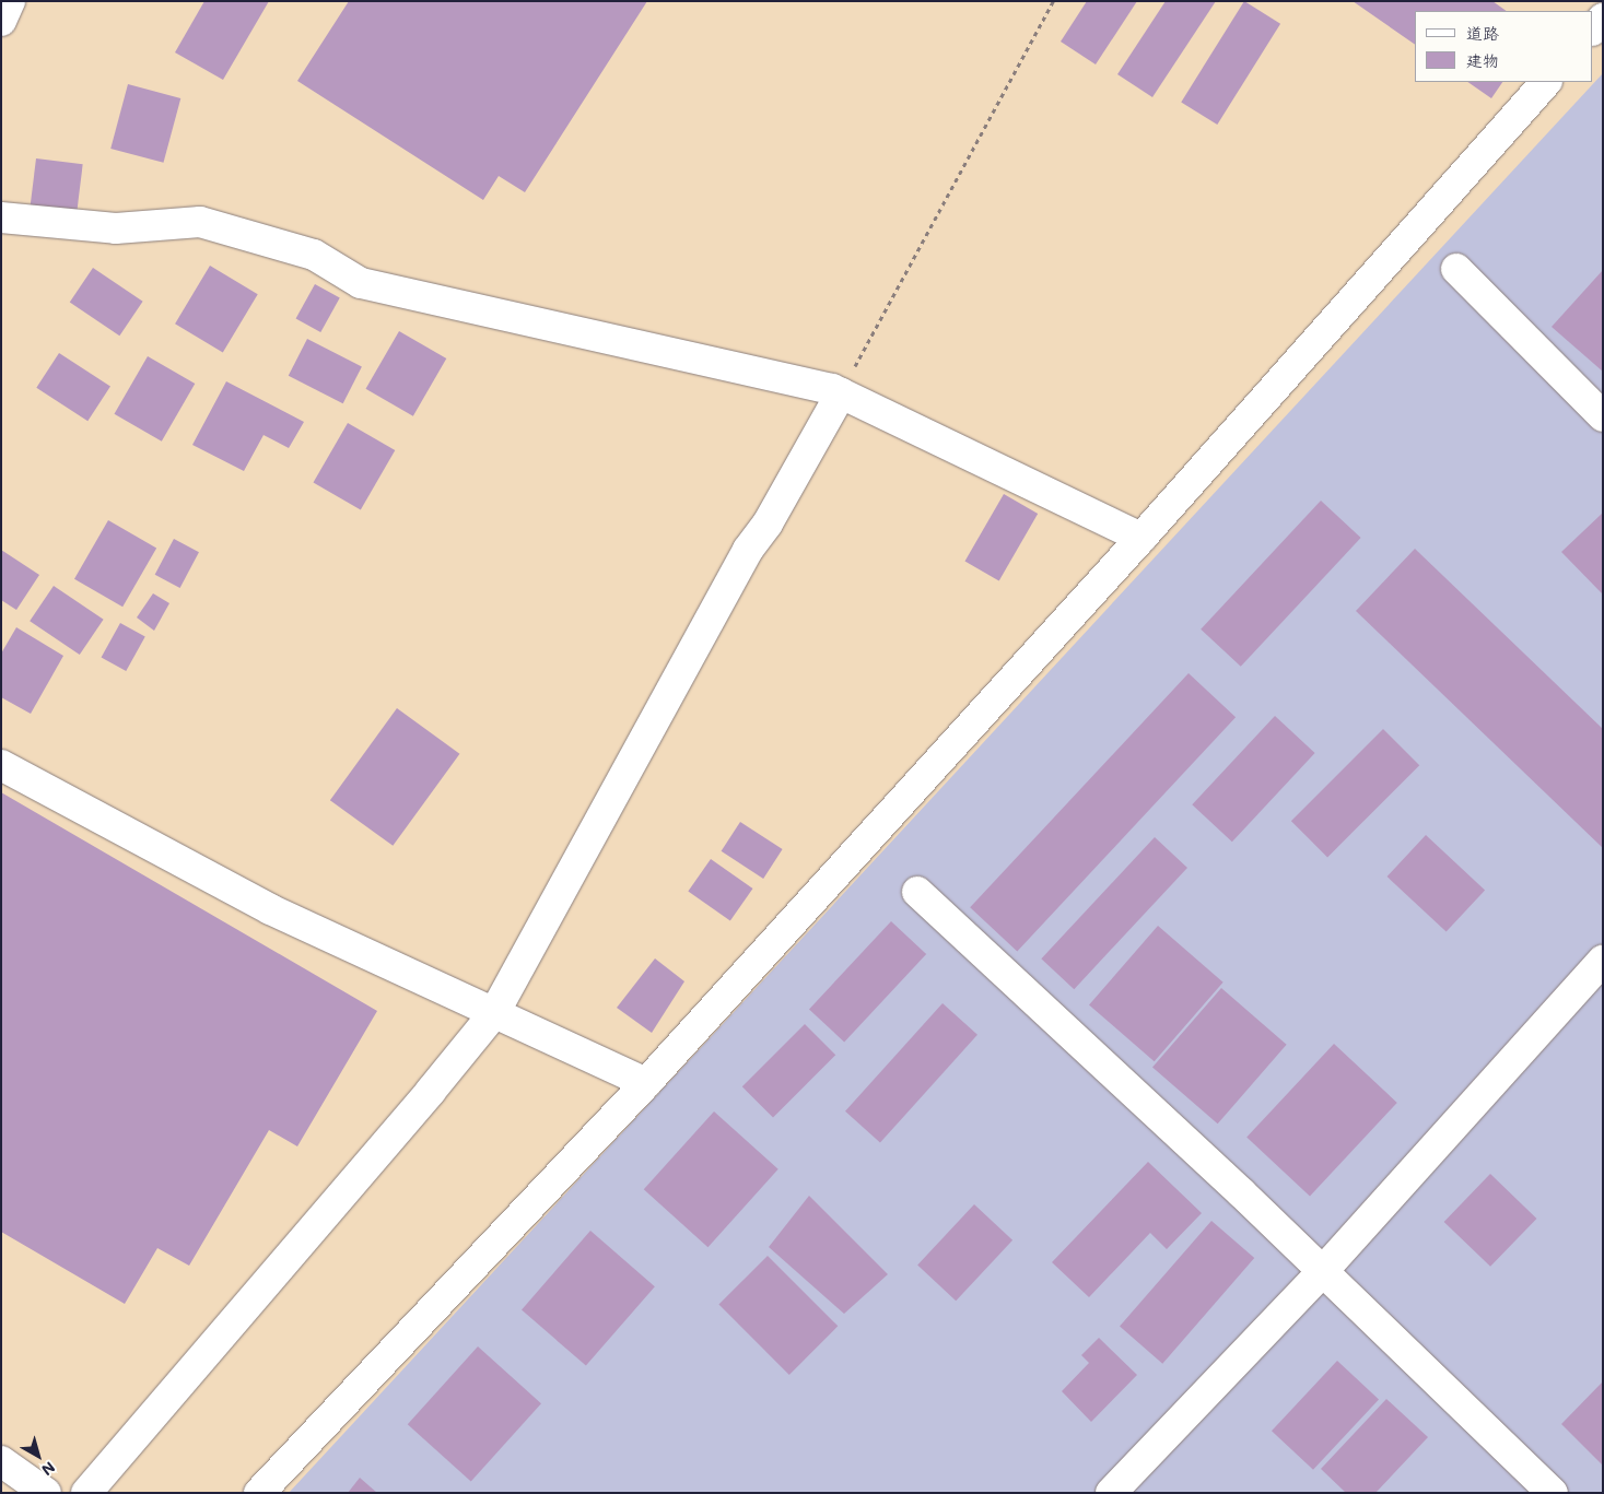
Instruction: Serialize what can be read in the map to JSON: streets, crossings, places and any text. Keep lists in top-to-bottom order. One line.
{"legend":["道路","建物"],"north":"bottom right"}
